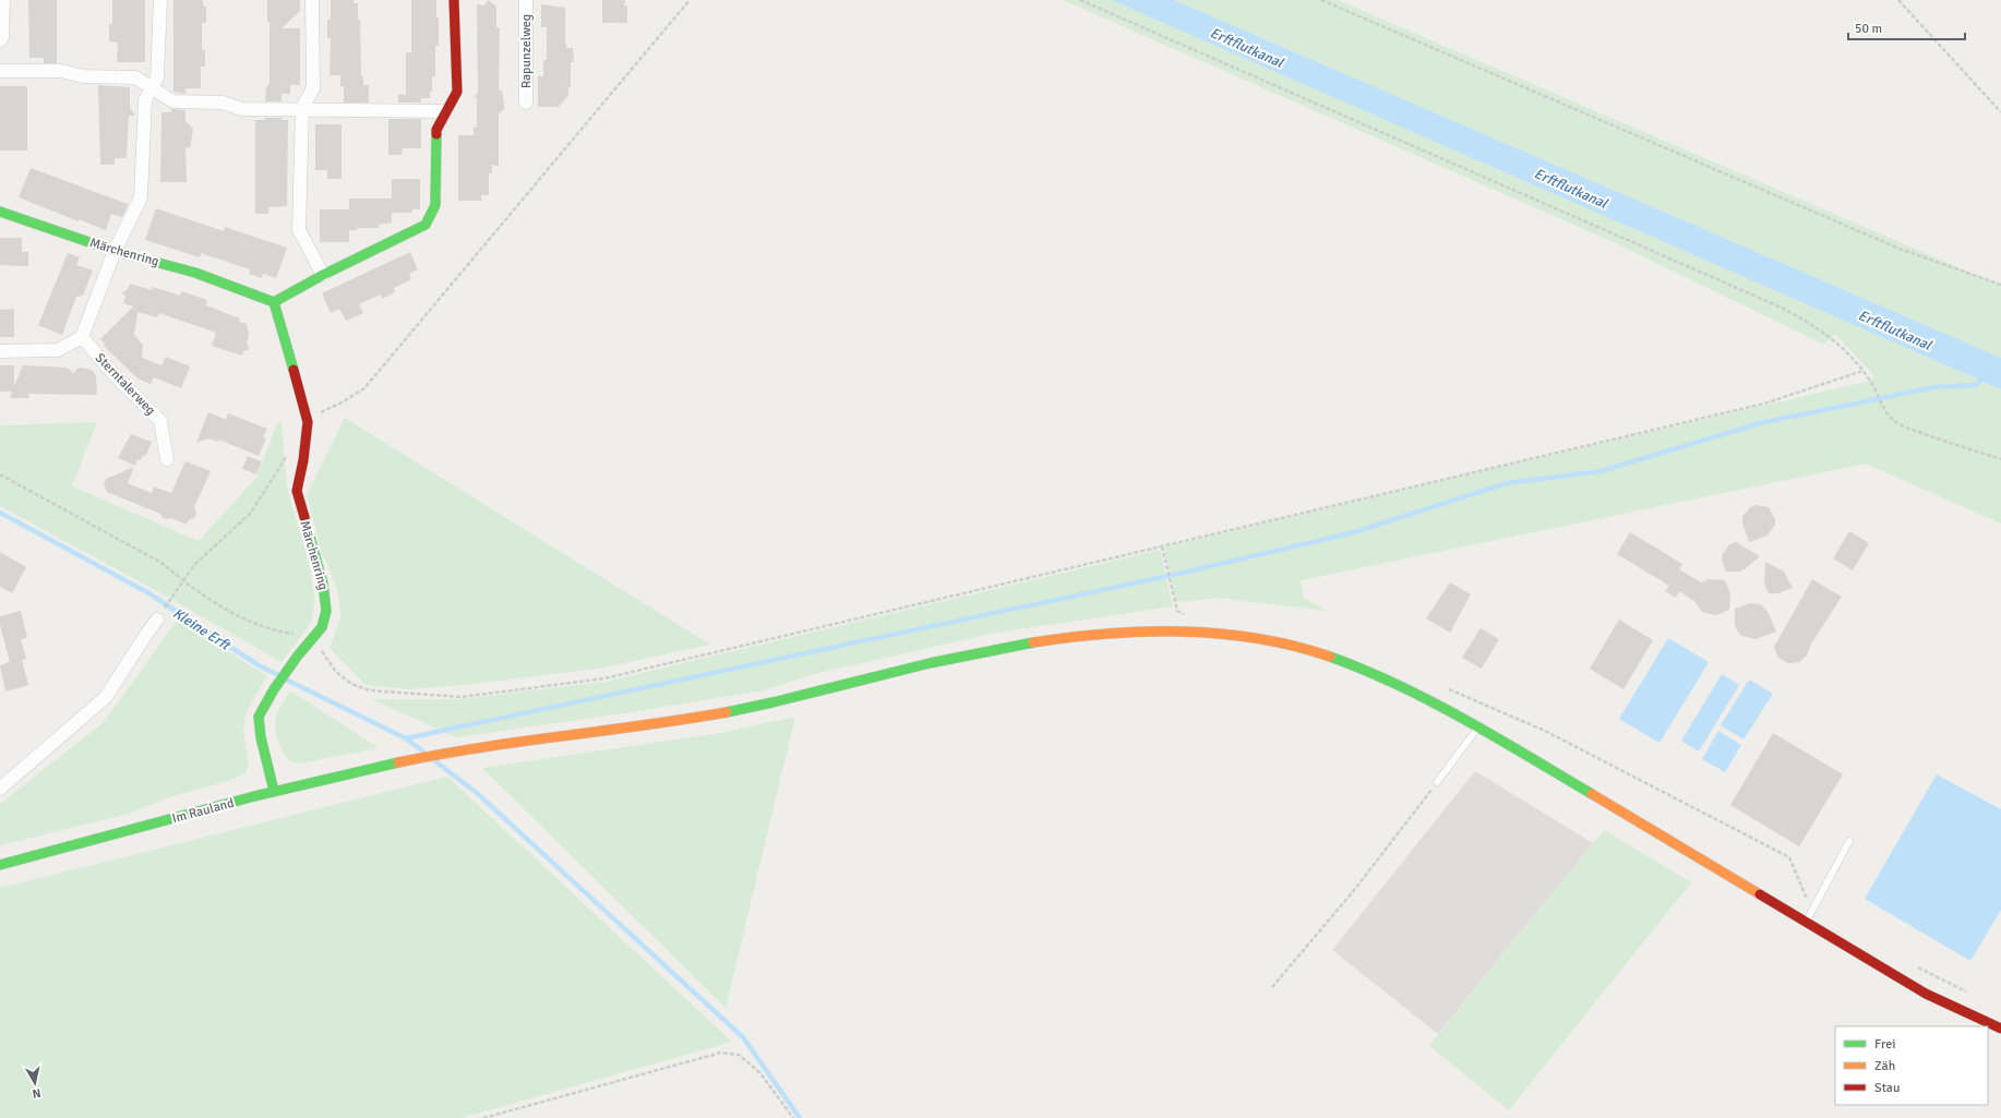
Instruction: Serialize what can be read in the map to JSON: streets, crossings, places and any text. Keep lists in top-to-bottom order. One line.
{"streets":{"street":["Rapunzelweg","Märchenring","Sterntalerweg","Im Rauland"]},"crossings":[["Märchenring","Im Rauland"]],"water":["Erftflutkanal","Kleine Erft"],"legend":["Frei","Zäh","Stau"],"scale_bar":"50 m","north":"bottom"}
